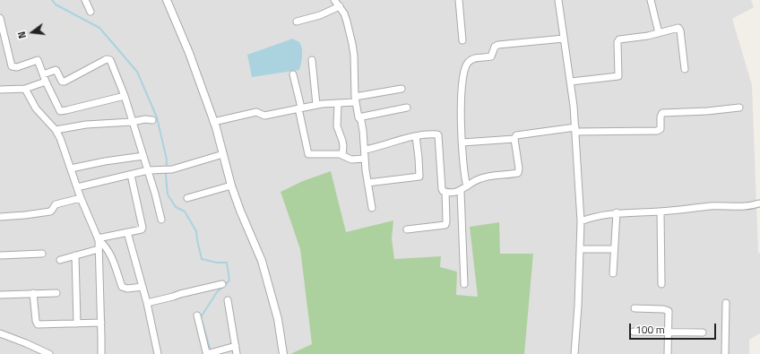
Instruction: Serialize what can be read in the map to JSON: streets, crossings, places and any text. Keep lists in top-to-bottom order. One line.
{"scale_bar":"100 m","north":"left"}
